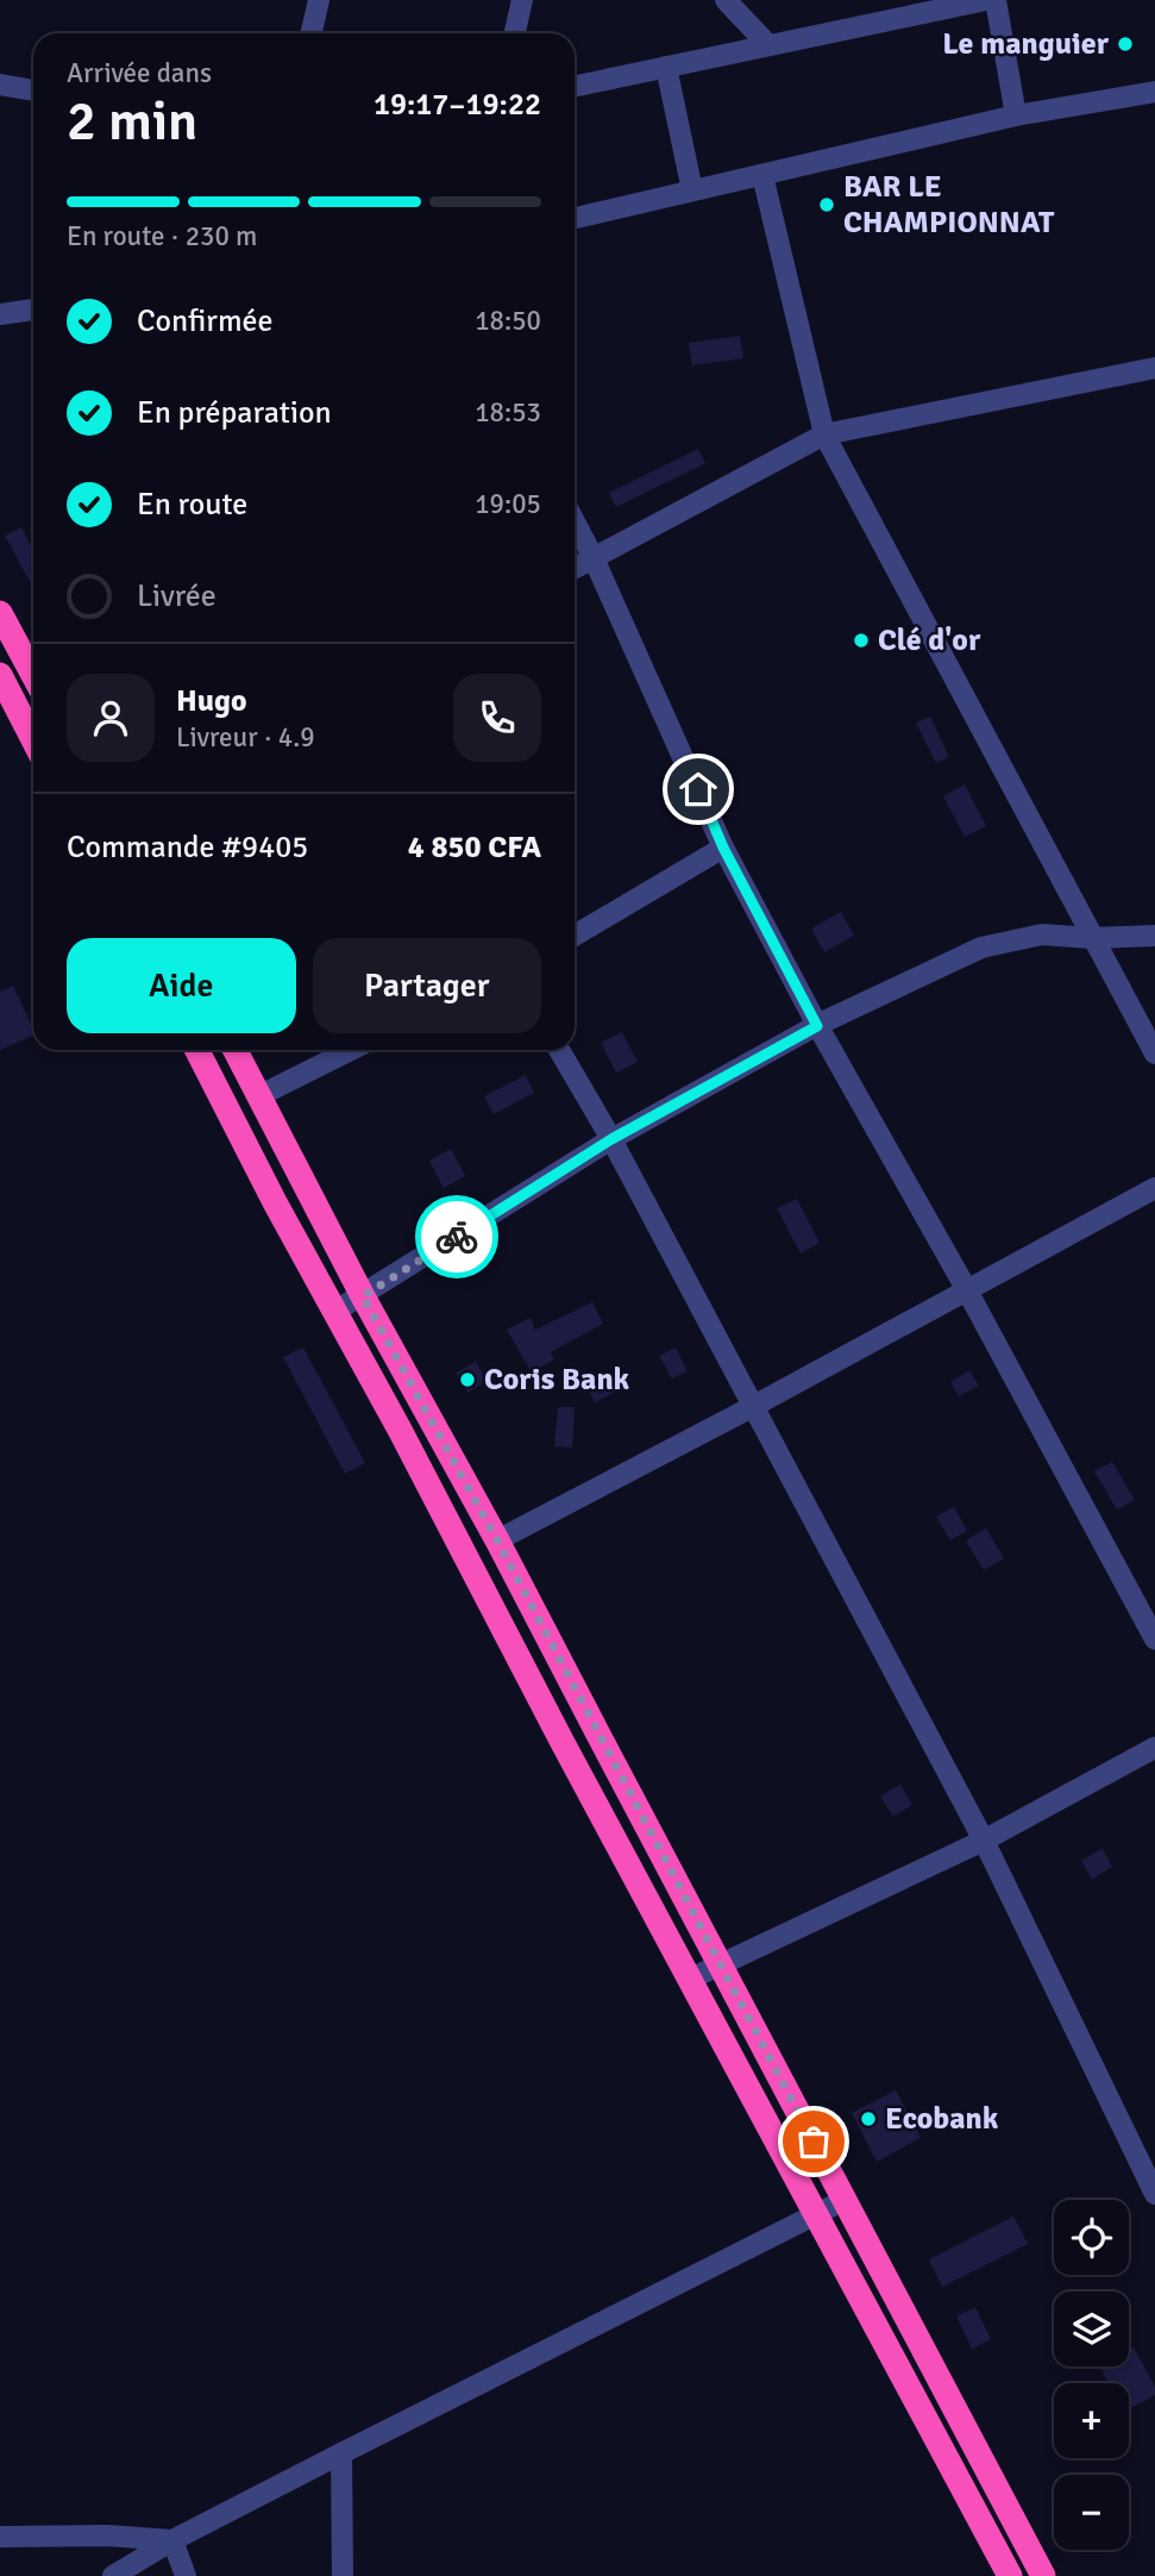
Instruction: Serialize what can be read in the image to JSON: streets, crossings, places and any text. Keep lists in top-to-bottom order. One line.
{"places":["Le manguier","BAR LE CHAMPIONNAT","Clé d'or","Coris Bank","Ecobank"],"page":{"heading":["2 min","Arrivée dans","19:17–19:22"],"panel":["Hugo","Livreur · 4.9","Commande #9405","4 850 CFA"],"bar":"En route · 230 m","list":[["Confirmée","18:50"],["En préparation","18:53"],["En route","19:05"],"Livrée"],"buttons":["Aide","Partager"],"map_buttons":["+","−"]}}
